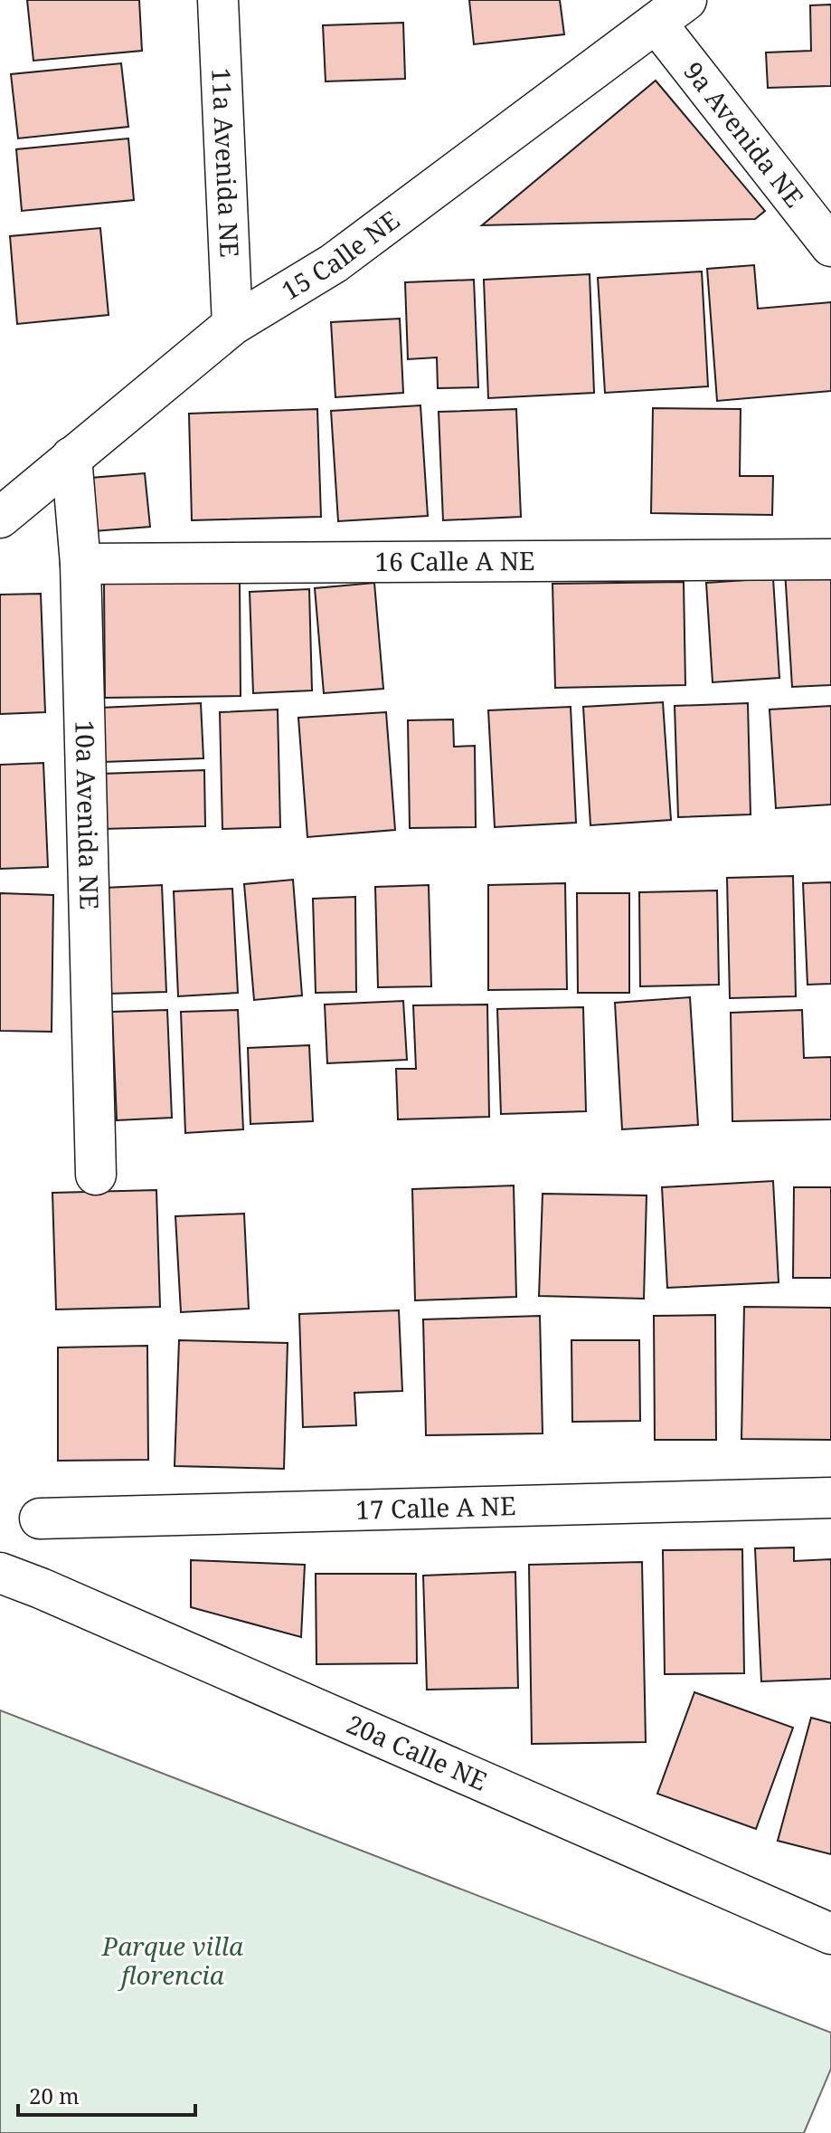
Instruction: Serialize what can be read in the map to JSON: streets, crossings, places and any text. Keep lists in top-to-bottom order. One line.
{"streets":{"street":["9a Avenida NE","11a Avenida NE","15 Calle NE","16 Calle A NE","10a Avenida NE","17 Calle A NE","20a Calle NE"]},"crossings":[["9a Avenida NE","15 Calle NE"],["11a Avenida NE","15 Calle NE"],["15 Calle NE","10a Avenida NE"],["16 Calle A NE","10a Avenida NE"]],"parks":["Parque villa florencia"],"scale_bar":"20 m"}
